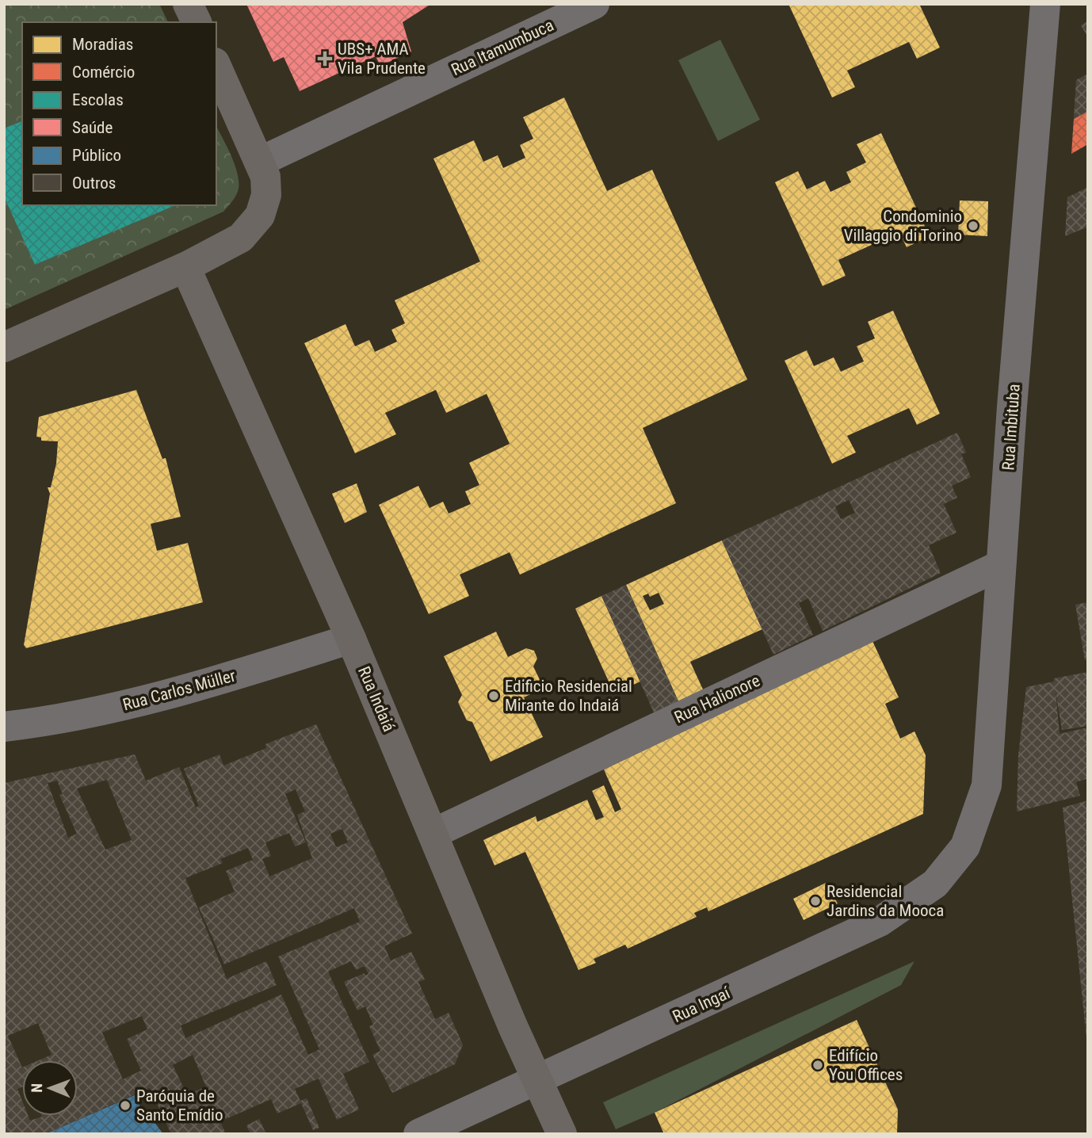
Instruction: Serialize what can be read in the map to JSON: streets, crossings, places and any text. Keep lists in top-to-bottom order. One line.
{"streets":{"street":["Rua Itamumbuca","Rua Imbituba","Rua Carlos Müller","Rua Indaiá","Rua Halionore","Rua Ingaí"]},"crossings":[["Rua Imbituba","Rua Halionore"],["Rua Imbituba","Rua Ingaí"],["Rua Carlos Müller","Rua Indaiá"],["Rua Indaiá","Rua Halionore"],["Rua Indaiá","Rua Ingaí"]],"places":{"health":["UBS+ AMA Vila Prudente"],"other":["Condominio Villaggio di Torino","Edificio Residencial Mirante do Indaiá","Residencial Jardins da Mooca","Edifício You Offices","Paróquia de Santo Emídio"]},"legend":["Moradias","Comércio","Escolas","Saúde","Público","Outros"],"north":"left"}
